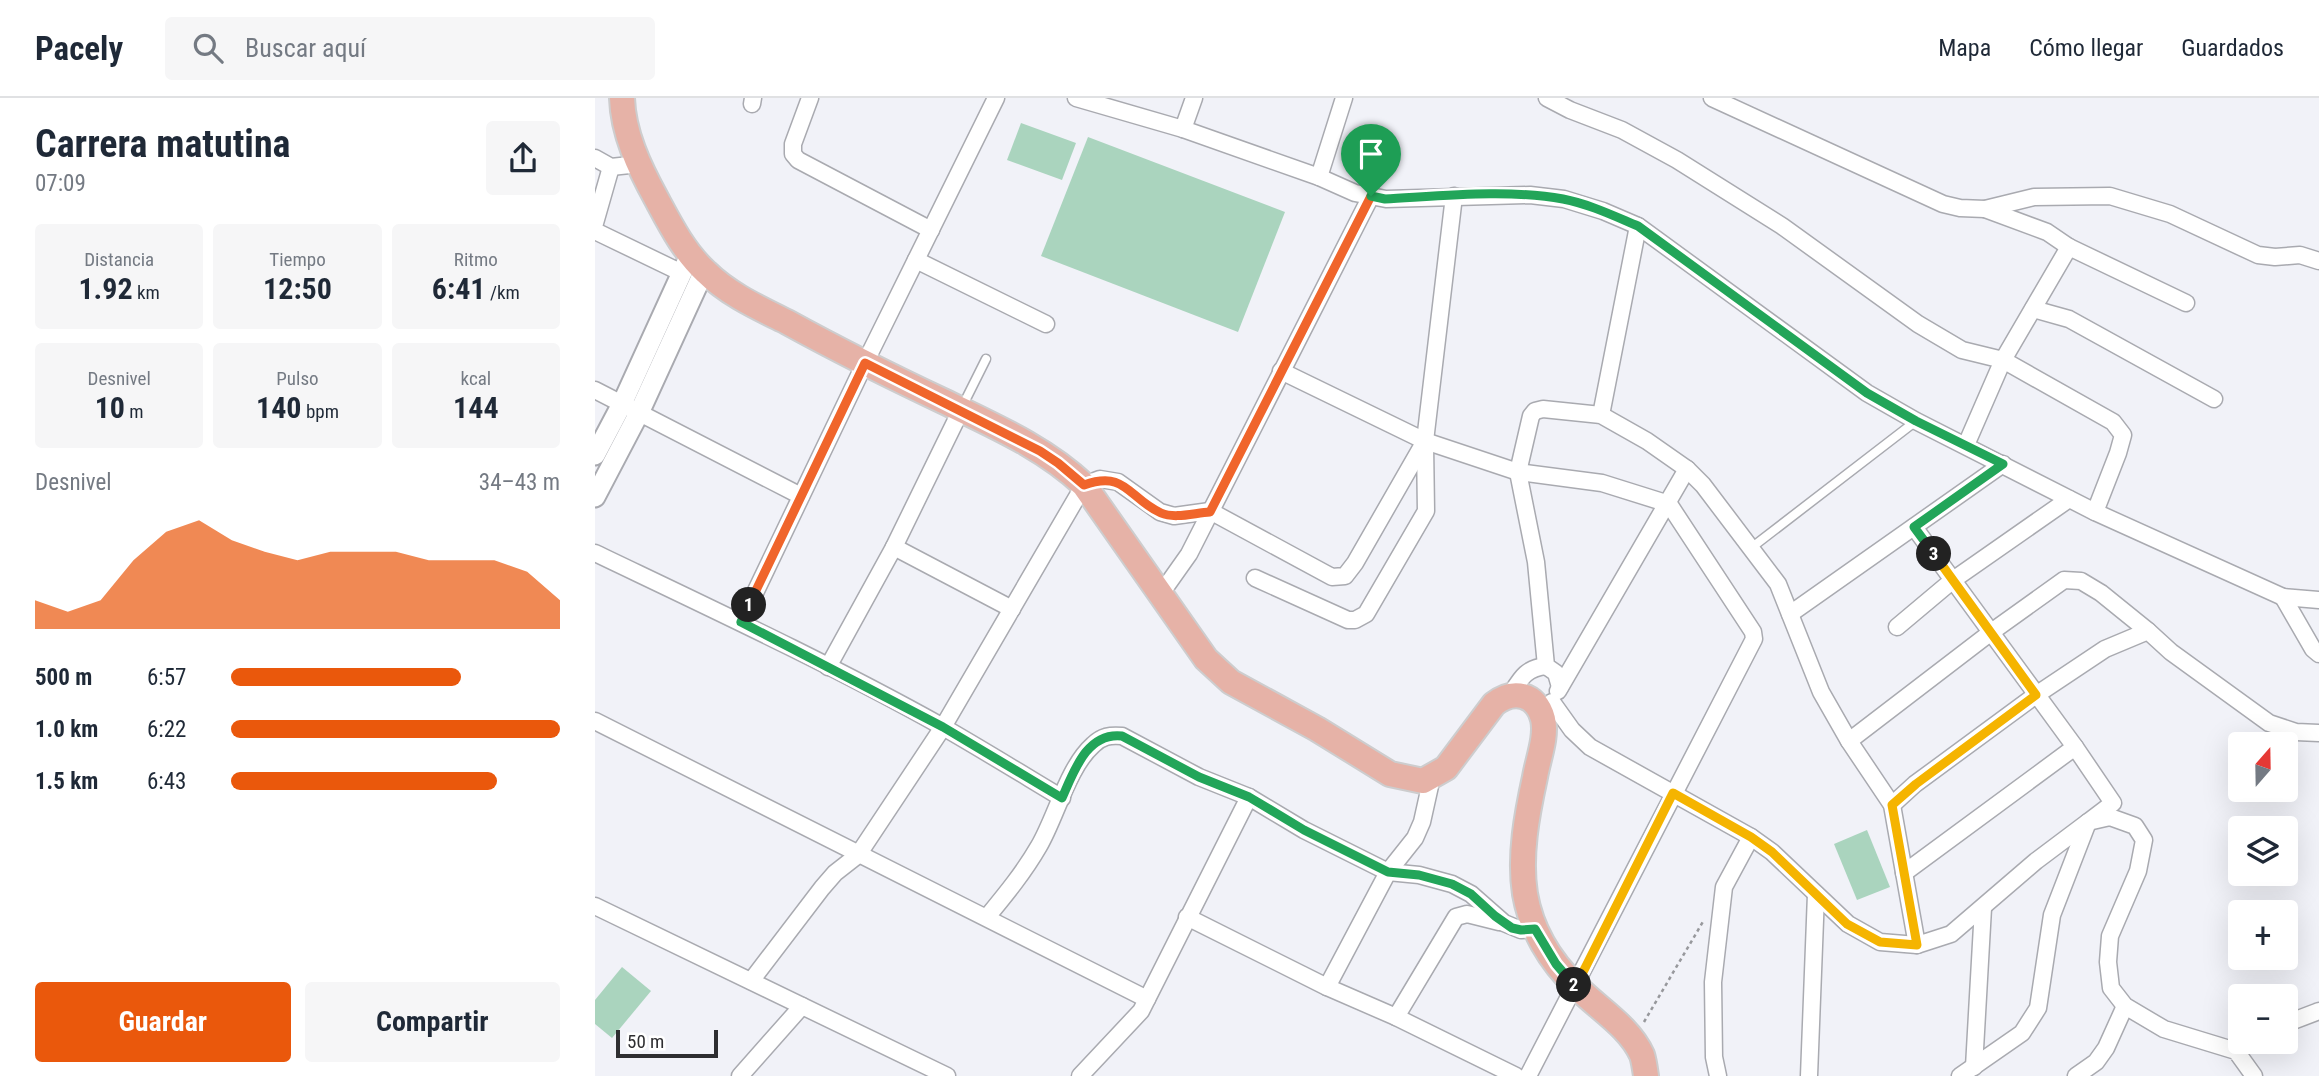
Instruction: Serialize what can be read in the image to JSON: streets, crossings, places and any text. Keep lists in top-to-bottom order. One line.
{"scale_bar":"50 m","north":"top","page":{"header":"Pacely","search":"Buscar aquí","nav":["Mapa","Cómo llegar","Guardados"],"heading":["Carrera matutina","07:09"],"stats":[["Distancia","1.92 km"],["Tiempo","12:50"],["Ritmo","6:41 /km"],["Desnivel","10 m"],["Pulso","140 bpm"],["kcal","144"]],"chart":["Desnivel","34–43 m"],"pins":["3","1","2"],"list":[{"name":"500 m","note":"6:57"},{"name":"1.0 km","note":"6:22"},{"name":"1.5 km","note":"6:43"}],"map_buttons":["+","−"],"buttons":["Guardar","Compartir"],"scale":"50 m"}}
